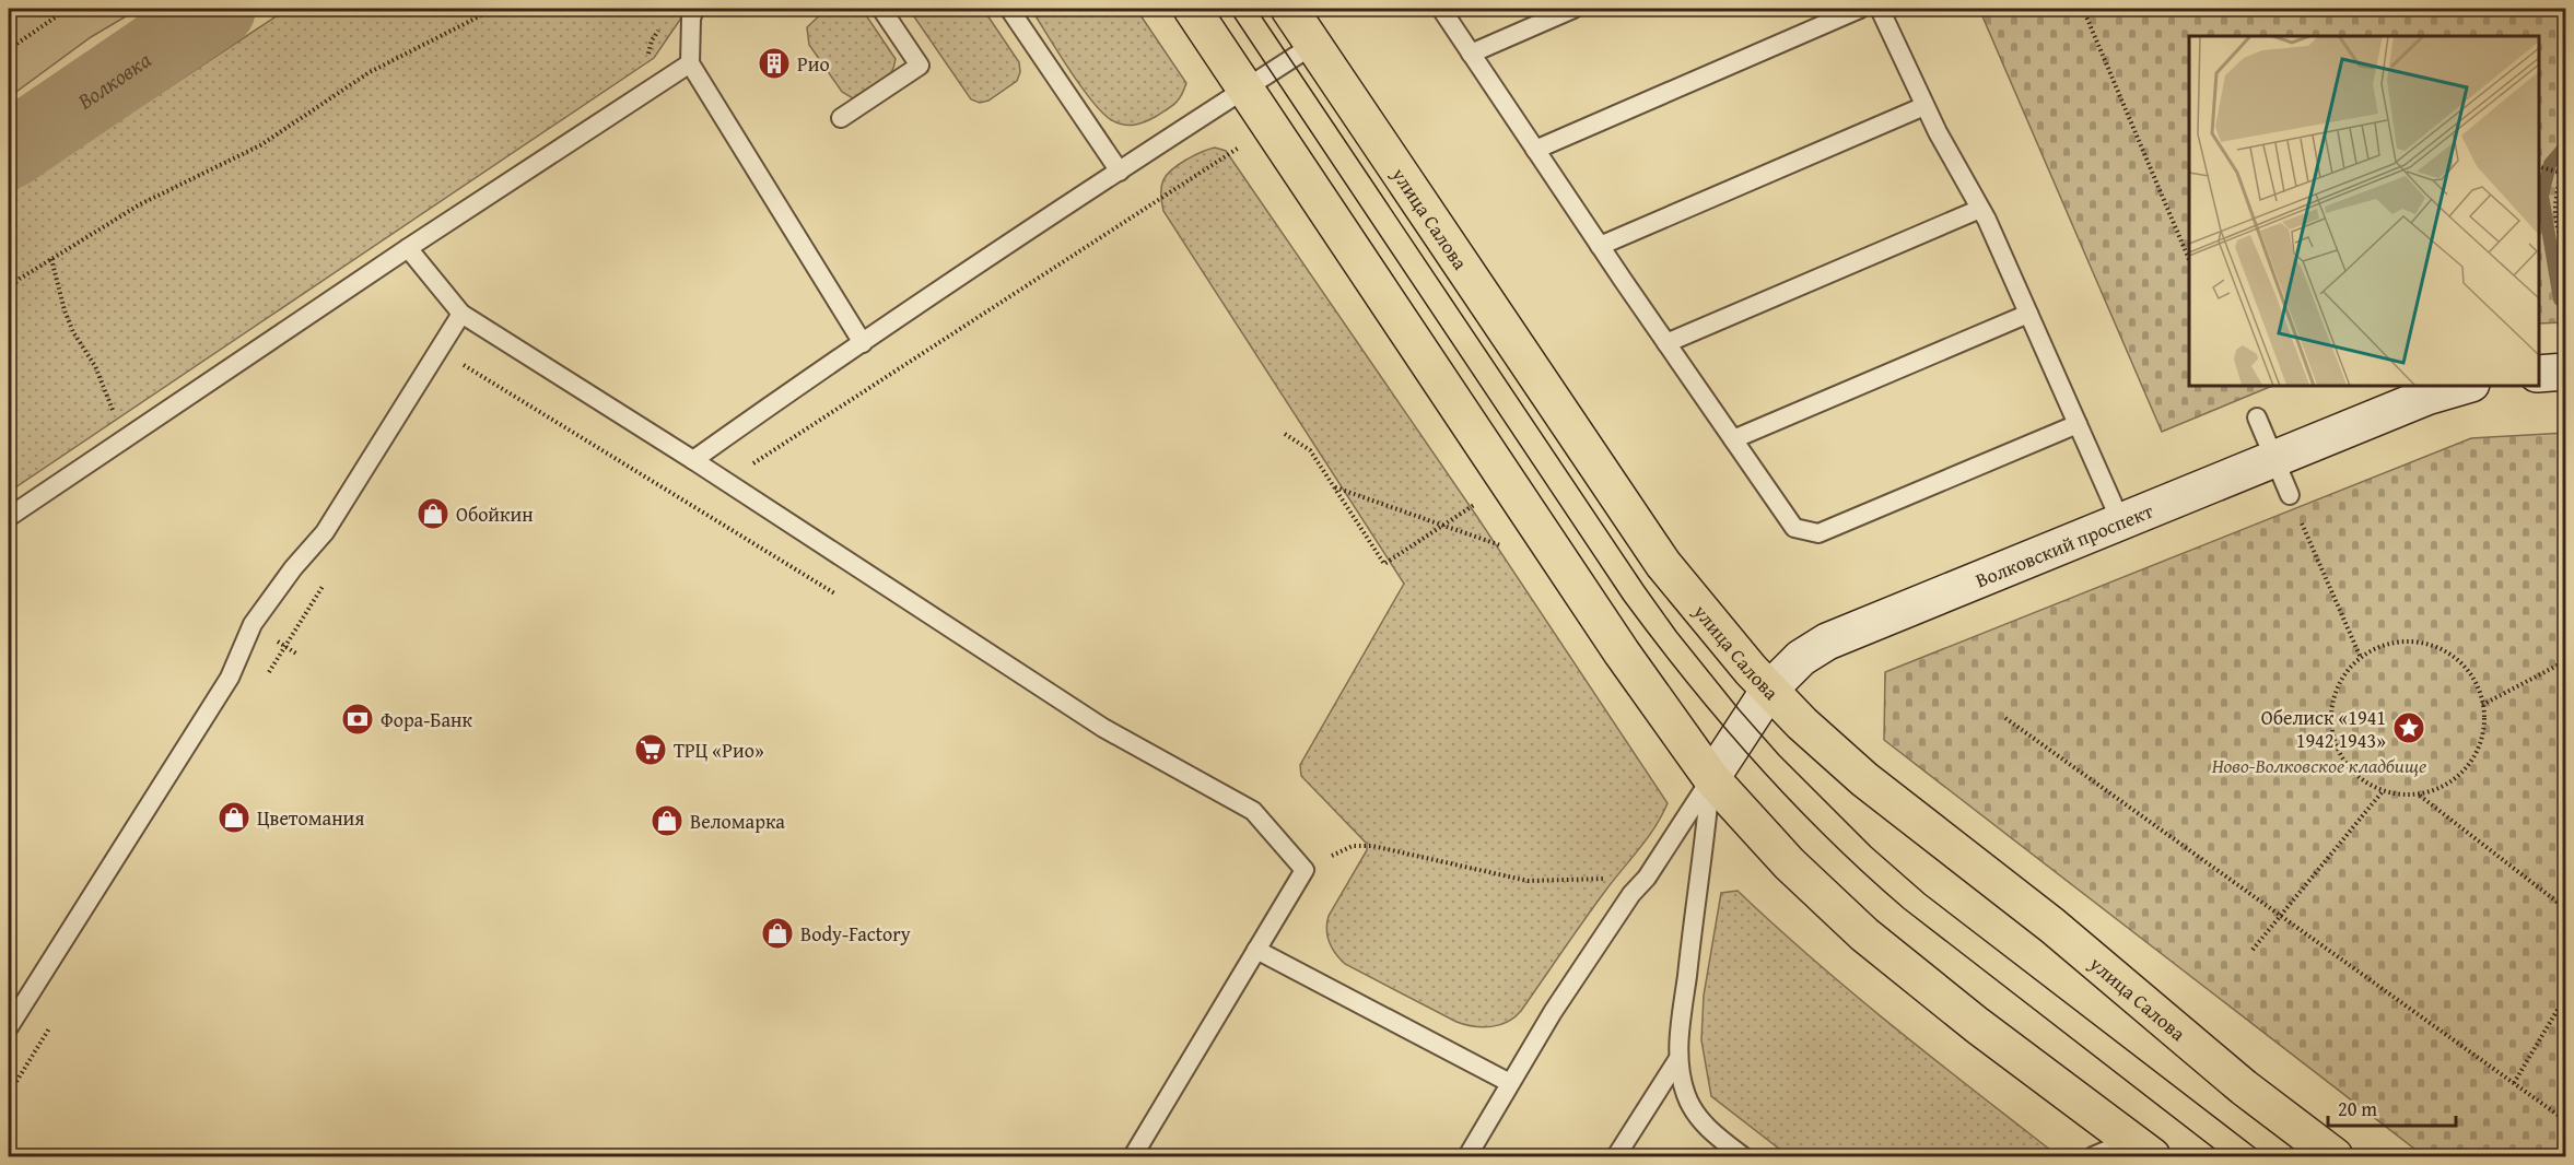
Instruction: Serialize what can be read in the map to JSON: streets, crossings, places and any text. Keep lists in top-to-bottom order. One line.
{"streets":{"main road":["улица Салова"],"street":["Волковский проспект"]},"crossings":[["улица Салова","Волковский проспект"]],"water":["Волковка"],"parks":["Ново-Волковское кладбище"],"places":{"building":["Рио"],"shop":["Обойкин","Цветомания","Веломарка","Body-Factory"],"bank":["Фора-Банк"],"place":["Обелиск «1941 1942 1943»"],"supermarket":["ТРЦ «Рио»"]},"scale_bar":"20 m"}
